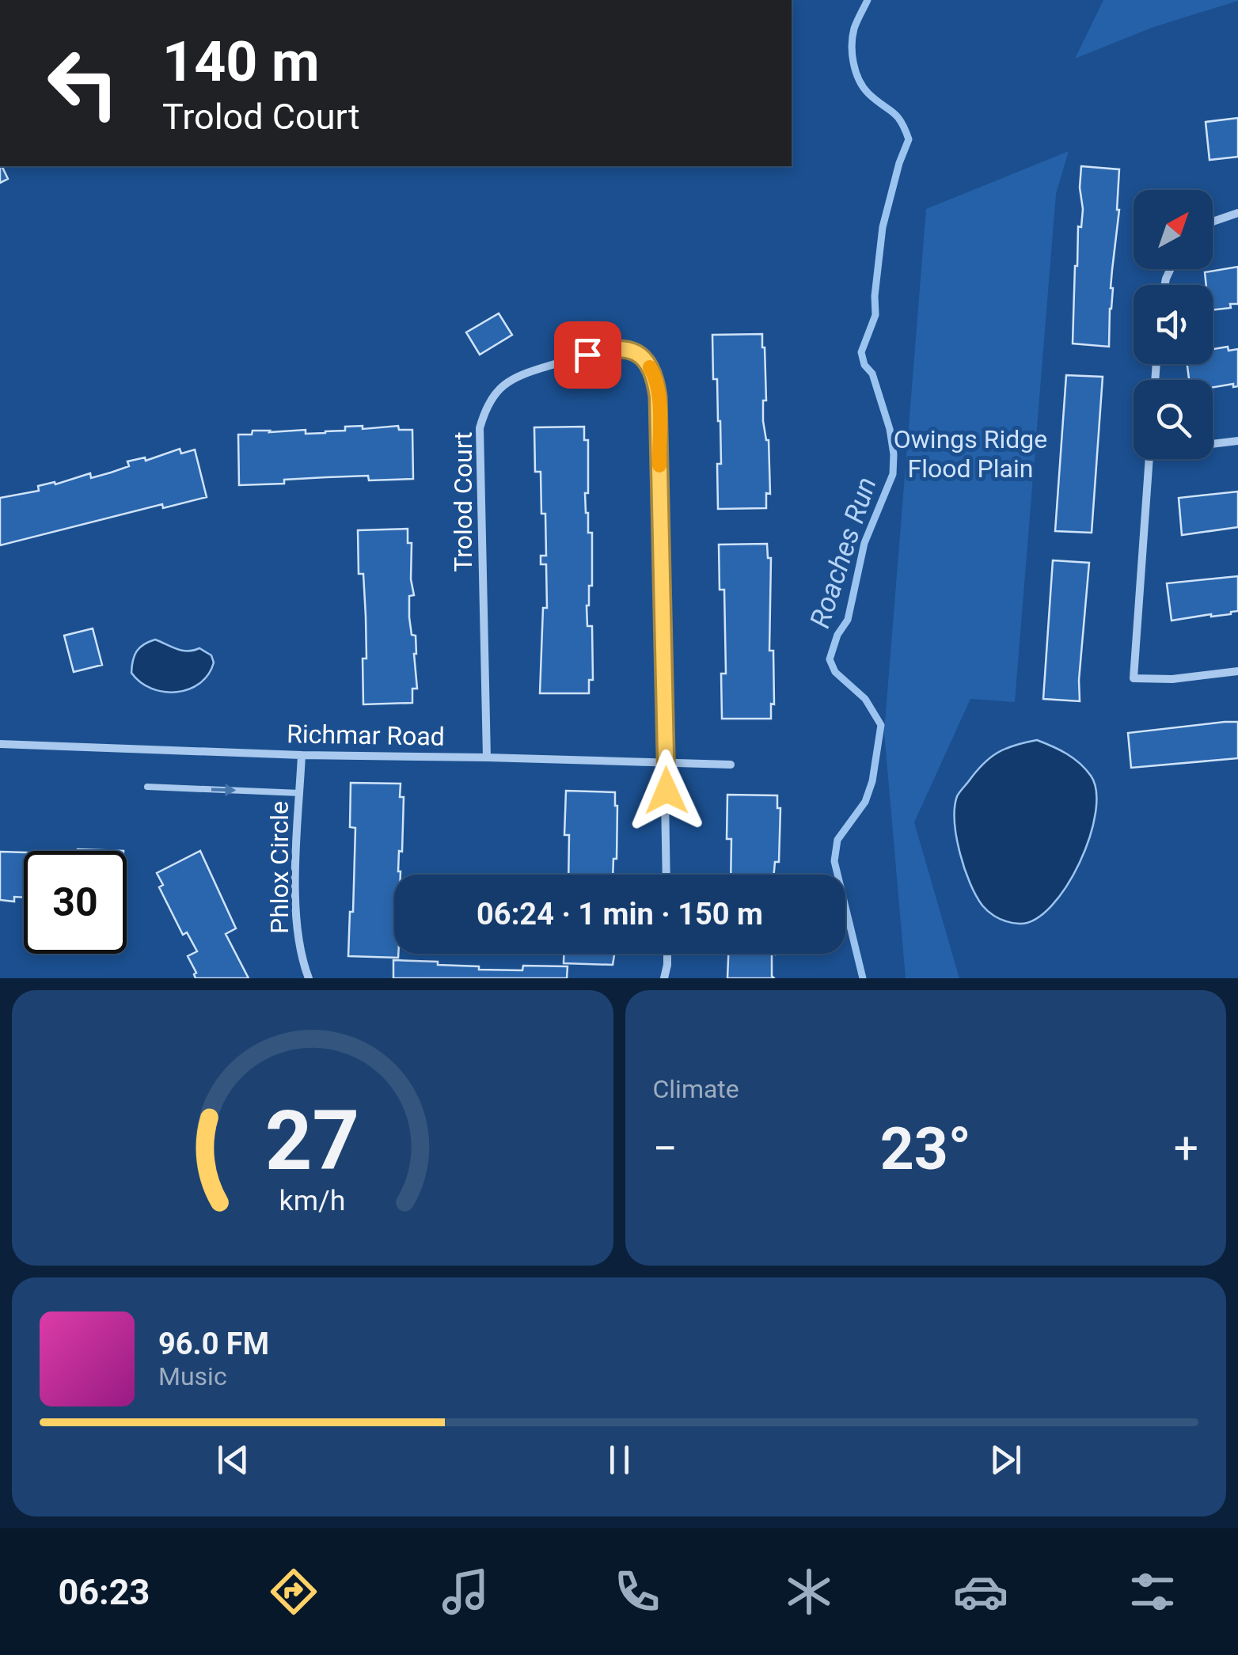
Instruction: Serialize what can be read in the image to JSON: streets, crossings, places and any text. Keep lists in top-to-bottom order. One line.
{"streets":{"street":["Trolod Court","Richmar Road","Phlox Circle"]},"crossings":[["Trolod Court","Richmar Road"],["Richmar Road","Phlox Circle"]],"water":["Roaches Run"],"parks":["Owings Ridge Flood Plain"],"north":"top right","page":{"turn":["140 m","Trolod Court"],"limit":"30","trip":"06:24 · 1 min · 150 m","tile":"Climate","heat":["−","23°","+"],"song":["96.0 FM","Music"],"tabs":"06:23","gauge":["27","km/h"]}}
